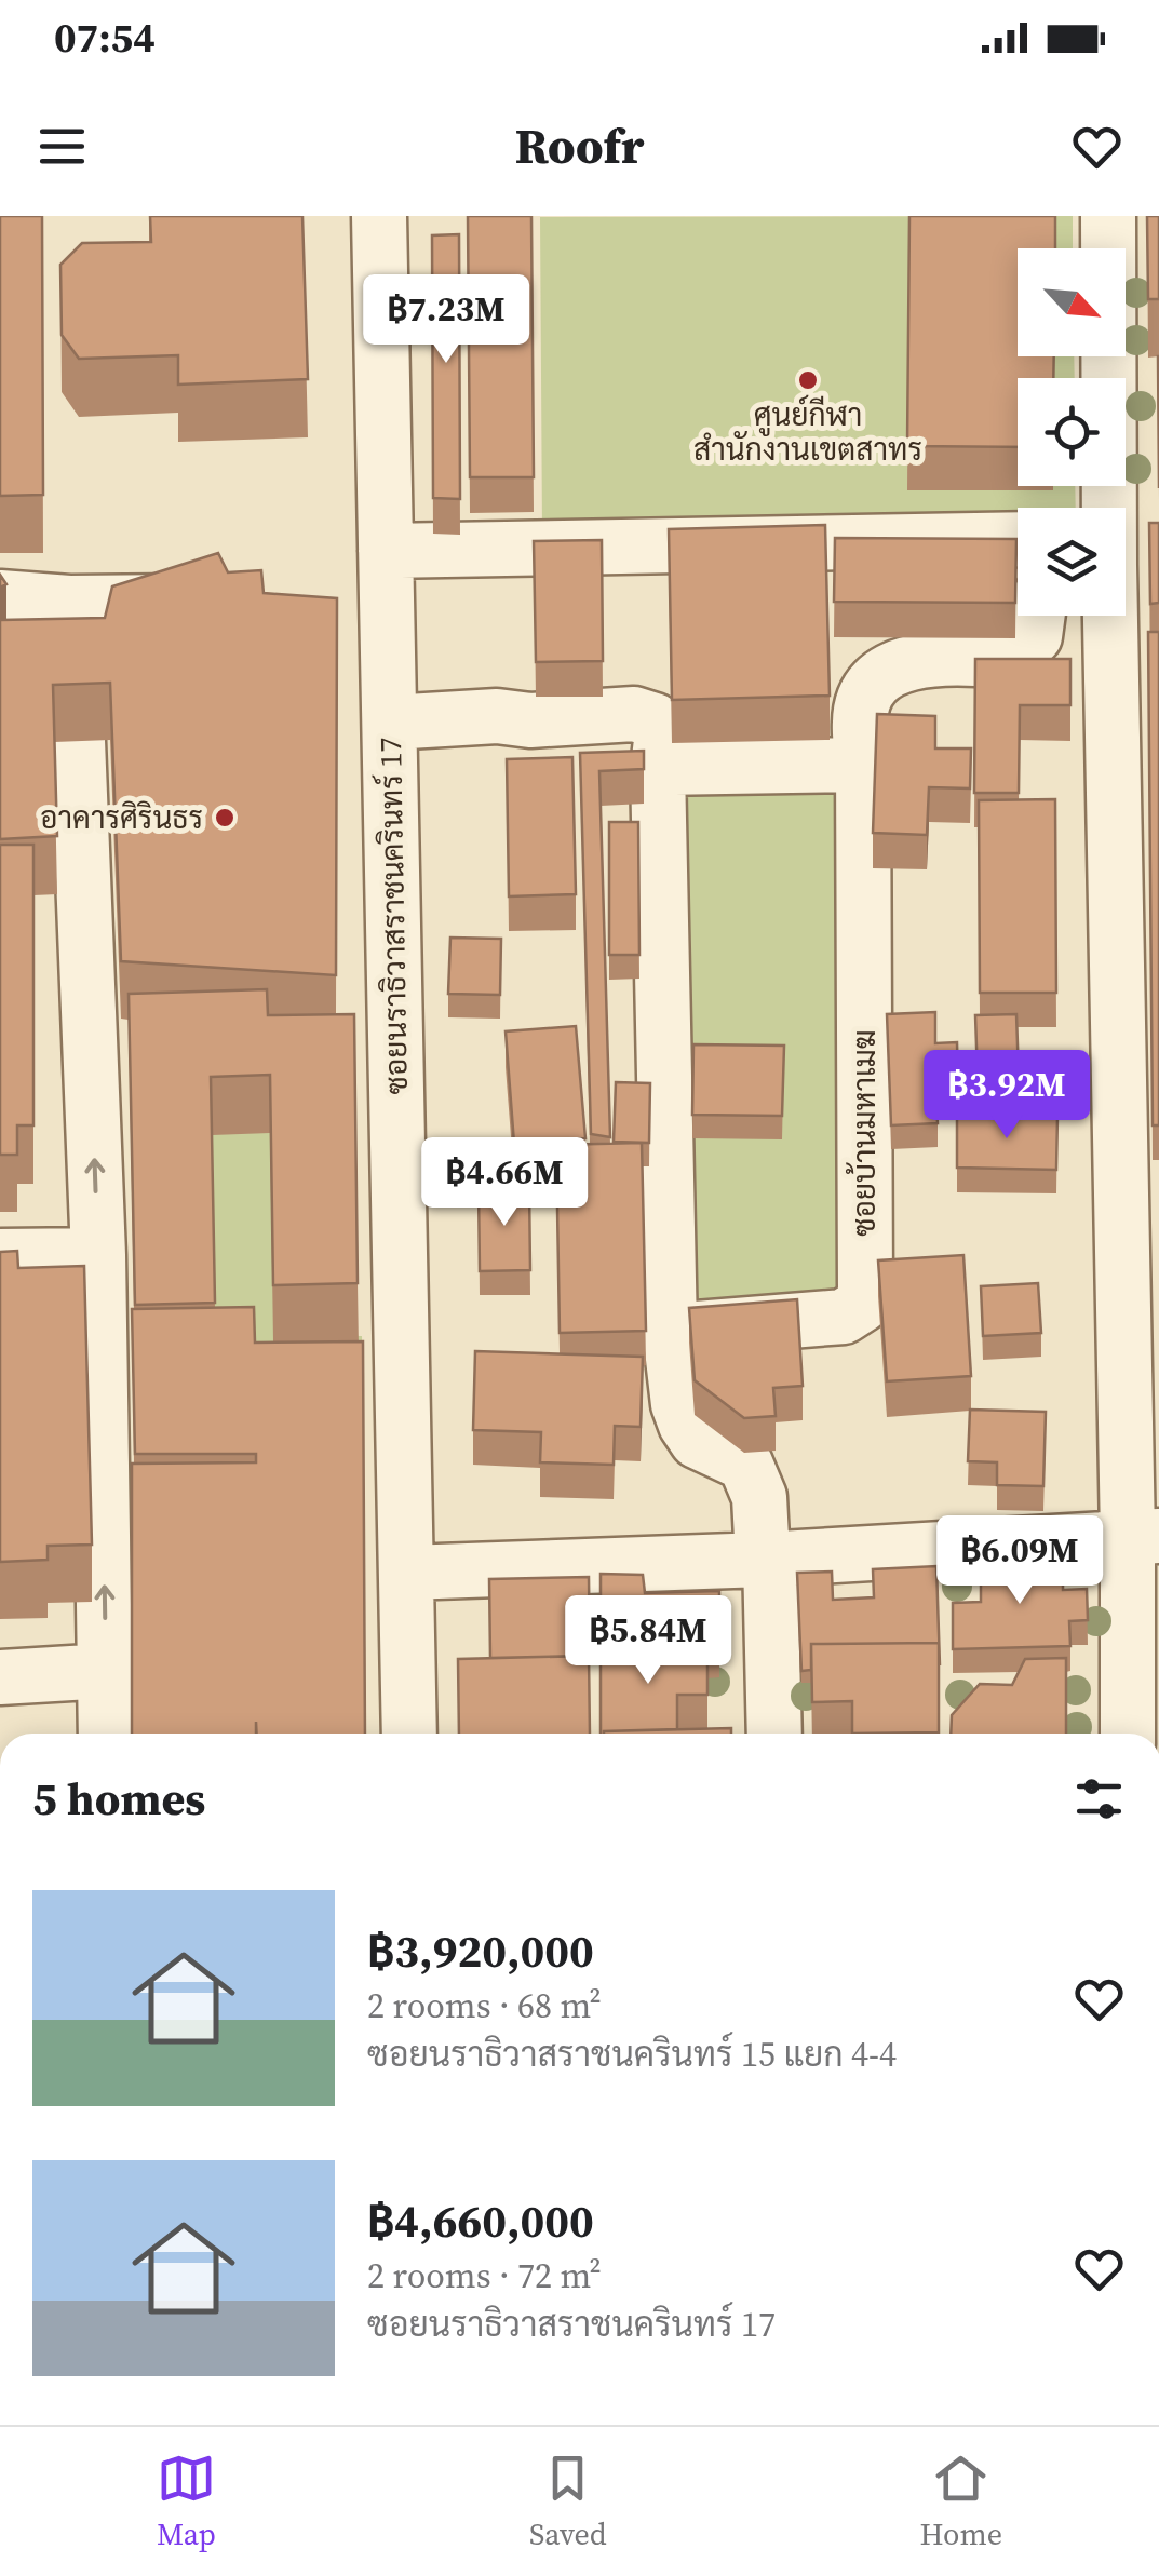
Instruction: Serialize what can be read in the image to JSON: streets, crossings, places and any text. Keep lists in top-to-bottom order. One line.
{"streets":{"street":["ซอยนราธิวาสราชนครินทร์ 17","ซอยบ้านมหาเมฆ"]},"places":["ศูนย์กีฬา สำนักงานเขตสาทร","อาคารศิรินธร"],"north":"bottom right","page":{"status":"07:54","header":"Roofr","price":["฿7.23M","฿3.92M","฿4.66M","฿6.09M","฿5.84M"],"heading":"5 homes","list":[{"name":"฿3,920,000","note":"2 rooms · 68 m² · ซอยนราธิวาสราชนครินทร์ 15 แยก 4-4"},{"name":"฿4,660,000","note":"2 rooms · 72 m² · ซอยนราธิวาสราชนครินทร์ 17"}],"tabs":["Map","Saved","Home"]}}
